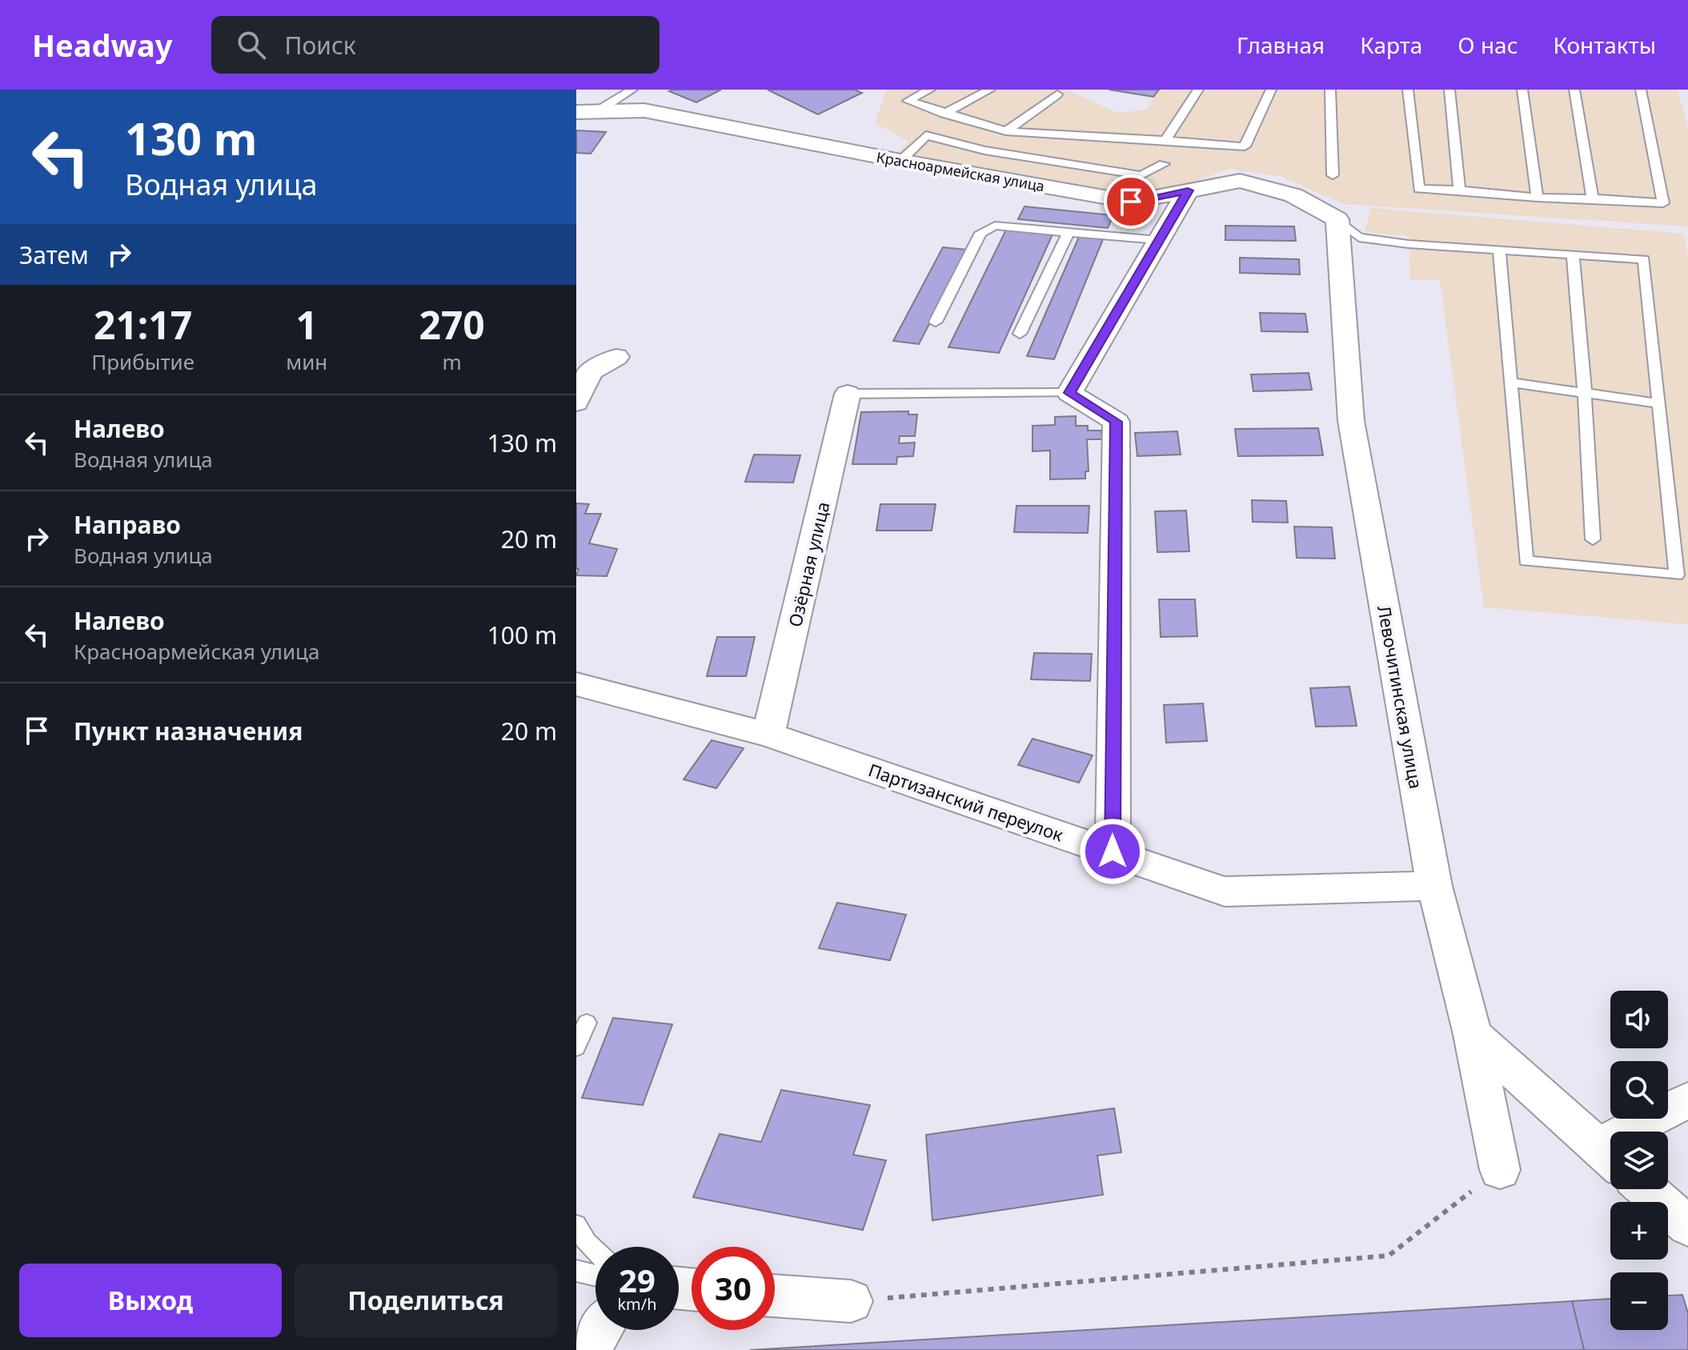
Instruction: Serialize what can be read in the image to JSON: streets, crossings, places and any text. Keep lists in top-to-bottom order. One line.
{"streets":{"street":["Красноармейская улица","Озёрная улица","Левочитинская улица","Партизанский переулок"]},"crossings":[["Красноармейская улица","Левочитинская улица"],["Озёрная улица","Партизанский переулок"],["Левочитинская улица","Партизанский переулок"]],"page":{"header":"Headway","search":"Поиск","nav":["Главная","Карта","О нас","Контакты"],"turn":["130 m","Водная улица"],"then":"Затем","eta":["21:17","Прибытие","1","мин","270","m"],"list":[{"name":"Налево","note":"Водная улица","value":"130 m"},{"name":"Направо","note":"Водная улица","value":"20 m"},{"name":"Налево","note":"Красноармейская улица","value":"100 m"},{"name":"Пункт назначения","value":"20 m"}],"map_buttons":["+","−"],"speed":"29 km/h","limit":"30","buttons":["Выход","Поделиться"]}}
